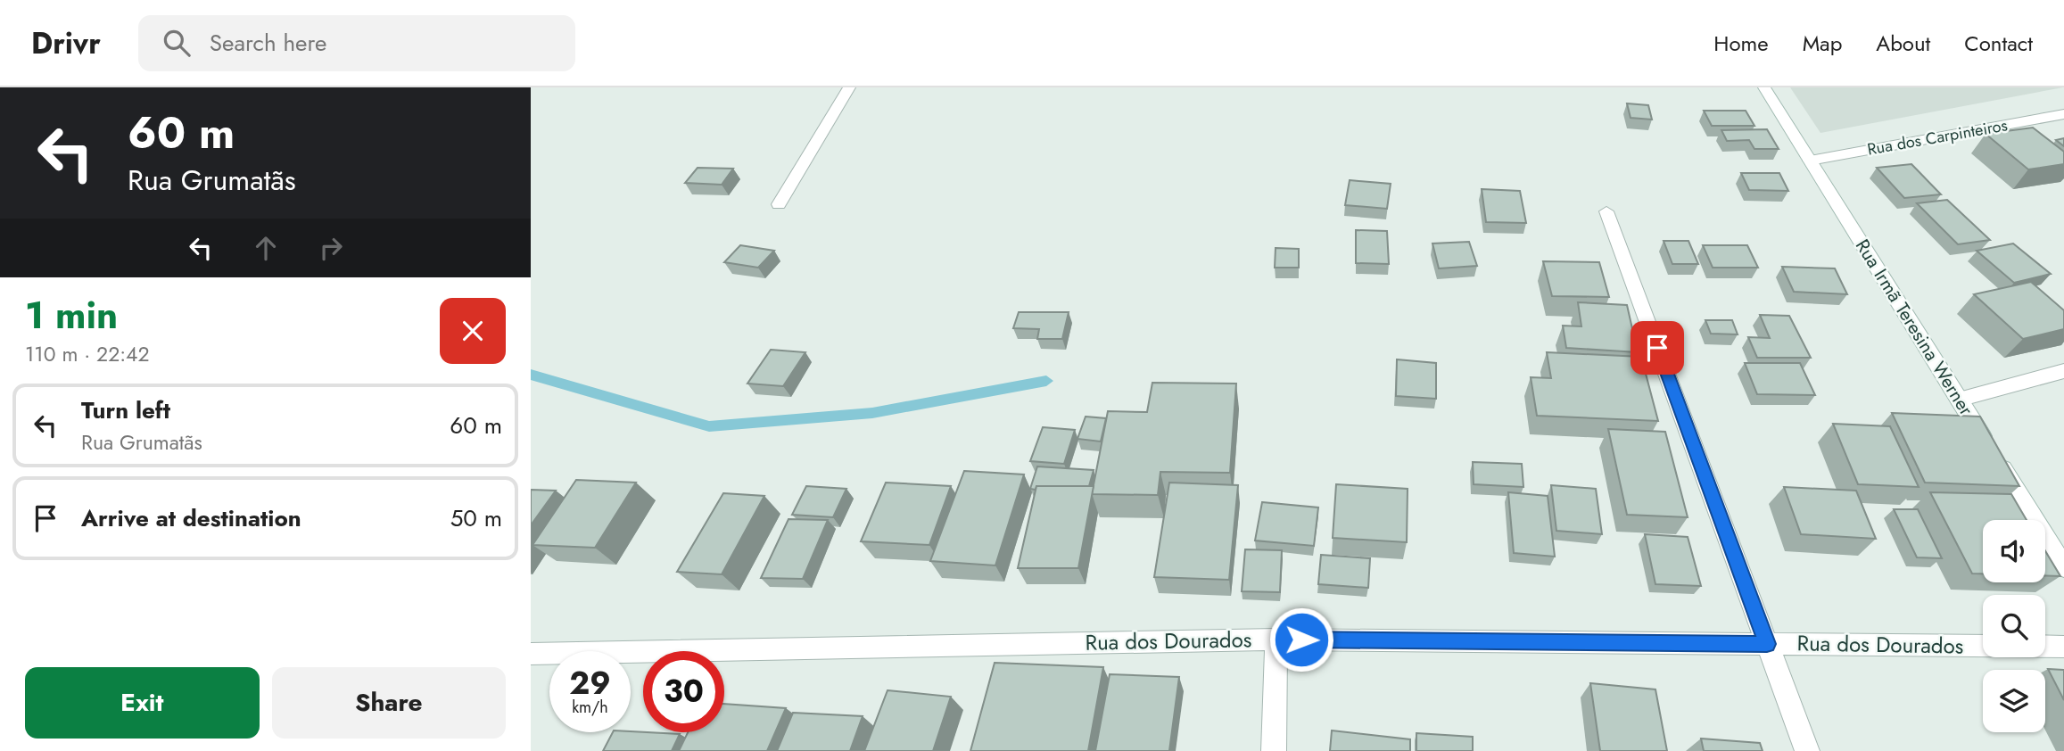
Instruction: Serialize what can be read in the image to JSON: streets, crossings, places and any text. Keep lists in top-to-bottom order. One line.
{"streets":{"street":["Rua dos Carpinteiros","Rua Irmã Teresina Werner","Rua dos Dourados"]},"crossings":[["Rua dos Carpinteiros","Rua Irmã Teresina Werner"]],"page":{"header":"Drivr","search":"Search here","nav":["Home","Map","About","Contact"],"turn":["60 m","Rua Grumatãs"],"heading":["1 min","110 m · 22:42"],"list":[{"name":"Turn left","note":"Rua Grumatãs","value":"60 m"},{"name":"Arrive at destination","value":"50 m"}],"speed":"29 km/h","limit":"30","buttons":["Exit","Share"]}}
